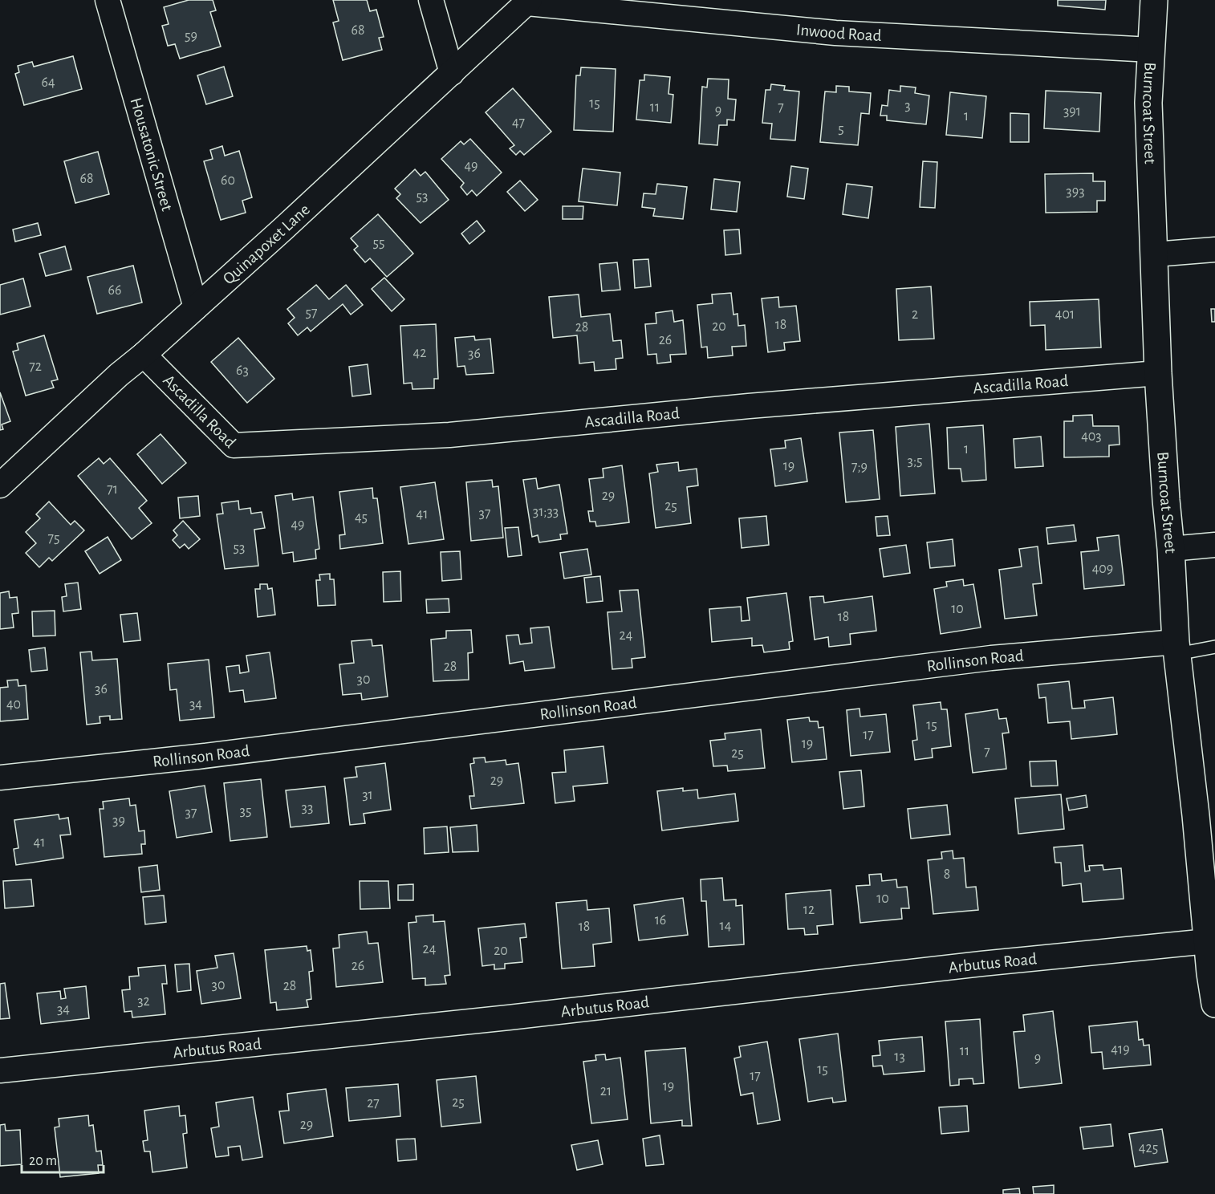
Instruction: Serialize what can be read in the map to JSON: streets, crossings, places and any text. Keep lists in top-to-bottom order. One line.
{"streets":{"main road":["Burncoat Street"],"street":["Inwood Road","Housatonic Street","Quinapoxet Lane","Ascadilla Road","Rollinson Road","Arbutus Road"]},"crossings":[["Inwood Road","Burncoat Street"],["Inwood Road","Quinapoxet Lane"],["Burncoat Street","Ascadilla Road"],["Burncoat Street","Rollinson Road"],["Burncoat Street","Arbutus Road"],["Housatonic Street","Quinapoxet Lane"],["Quinapoxet Lane","Ascadilla Road"]],"house_numbers":["68","59","64","15","3","11","7","9","391","1","47","5","49","68","60","393","53","55","66","57","2","401","18","20","28","26","42","36","72","63","403","1","3;5","19","7;9","71","29","25","31;33","37","41","45","49","75","53","409","10","18","24","28","30","36","40","34","15","17","19","7","25","29","31","33","35","37","39","41","8","10","12","16","14","18","24","20","26","30","28","32","34","419","11","13","9","15","17","19","21","25","27","29","425"],"scale_bar":"20 m"}
